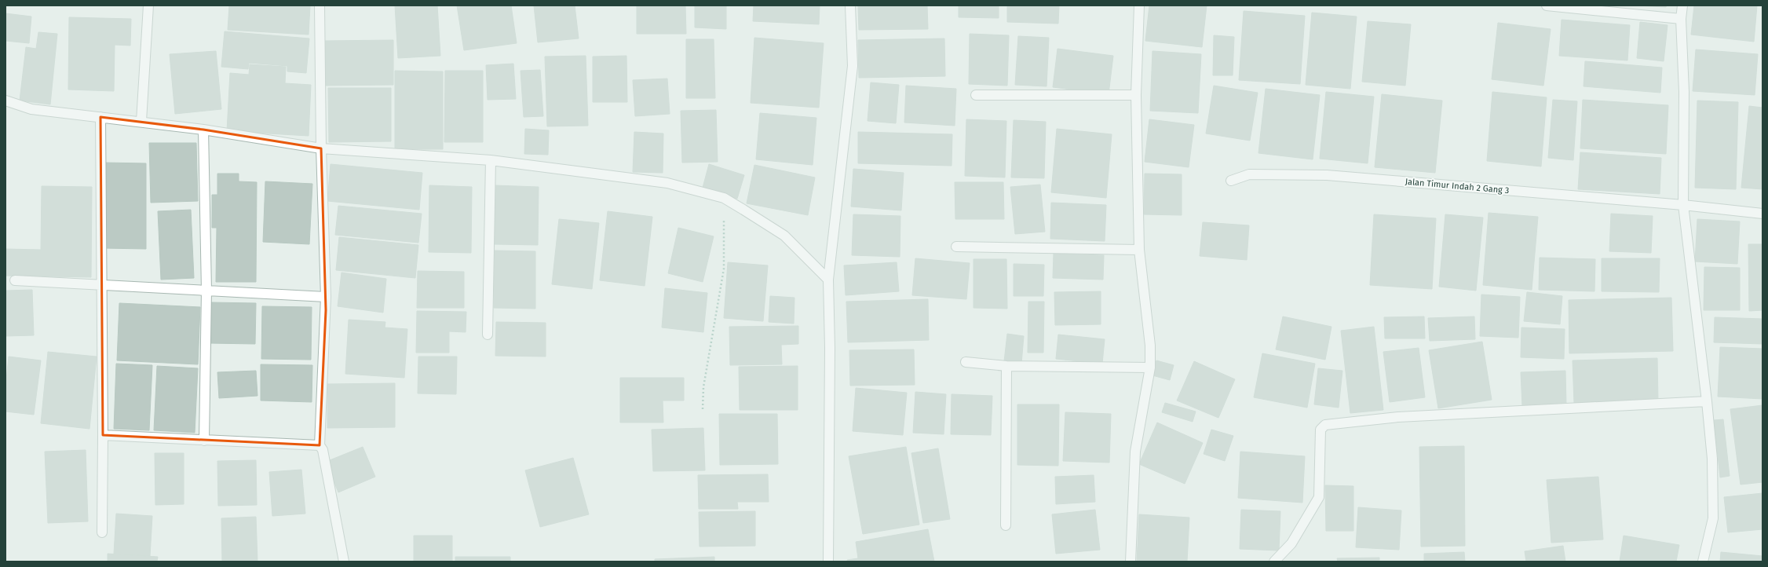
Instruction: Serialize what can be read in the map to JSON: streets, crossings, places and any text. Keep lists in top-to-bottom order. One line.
{"streets":{"street":["Jalan Timur Indah 2 Gang 3"]}}
